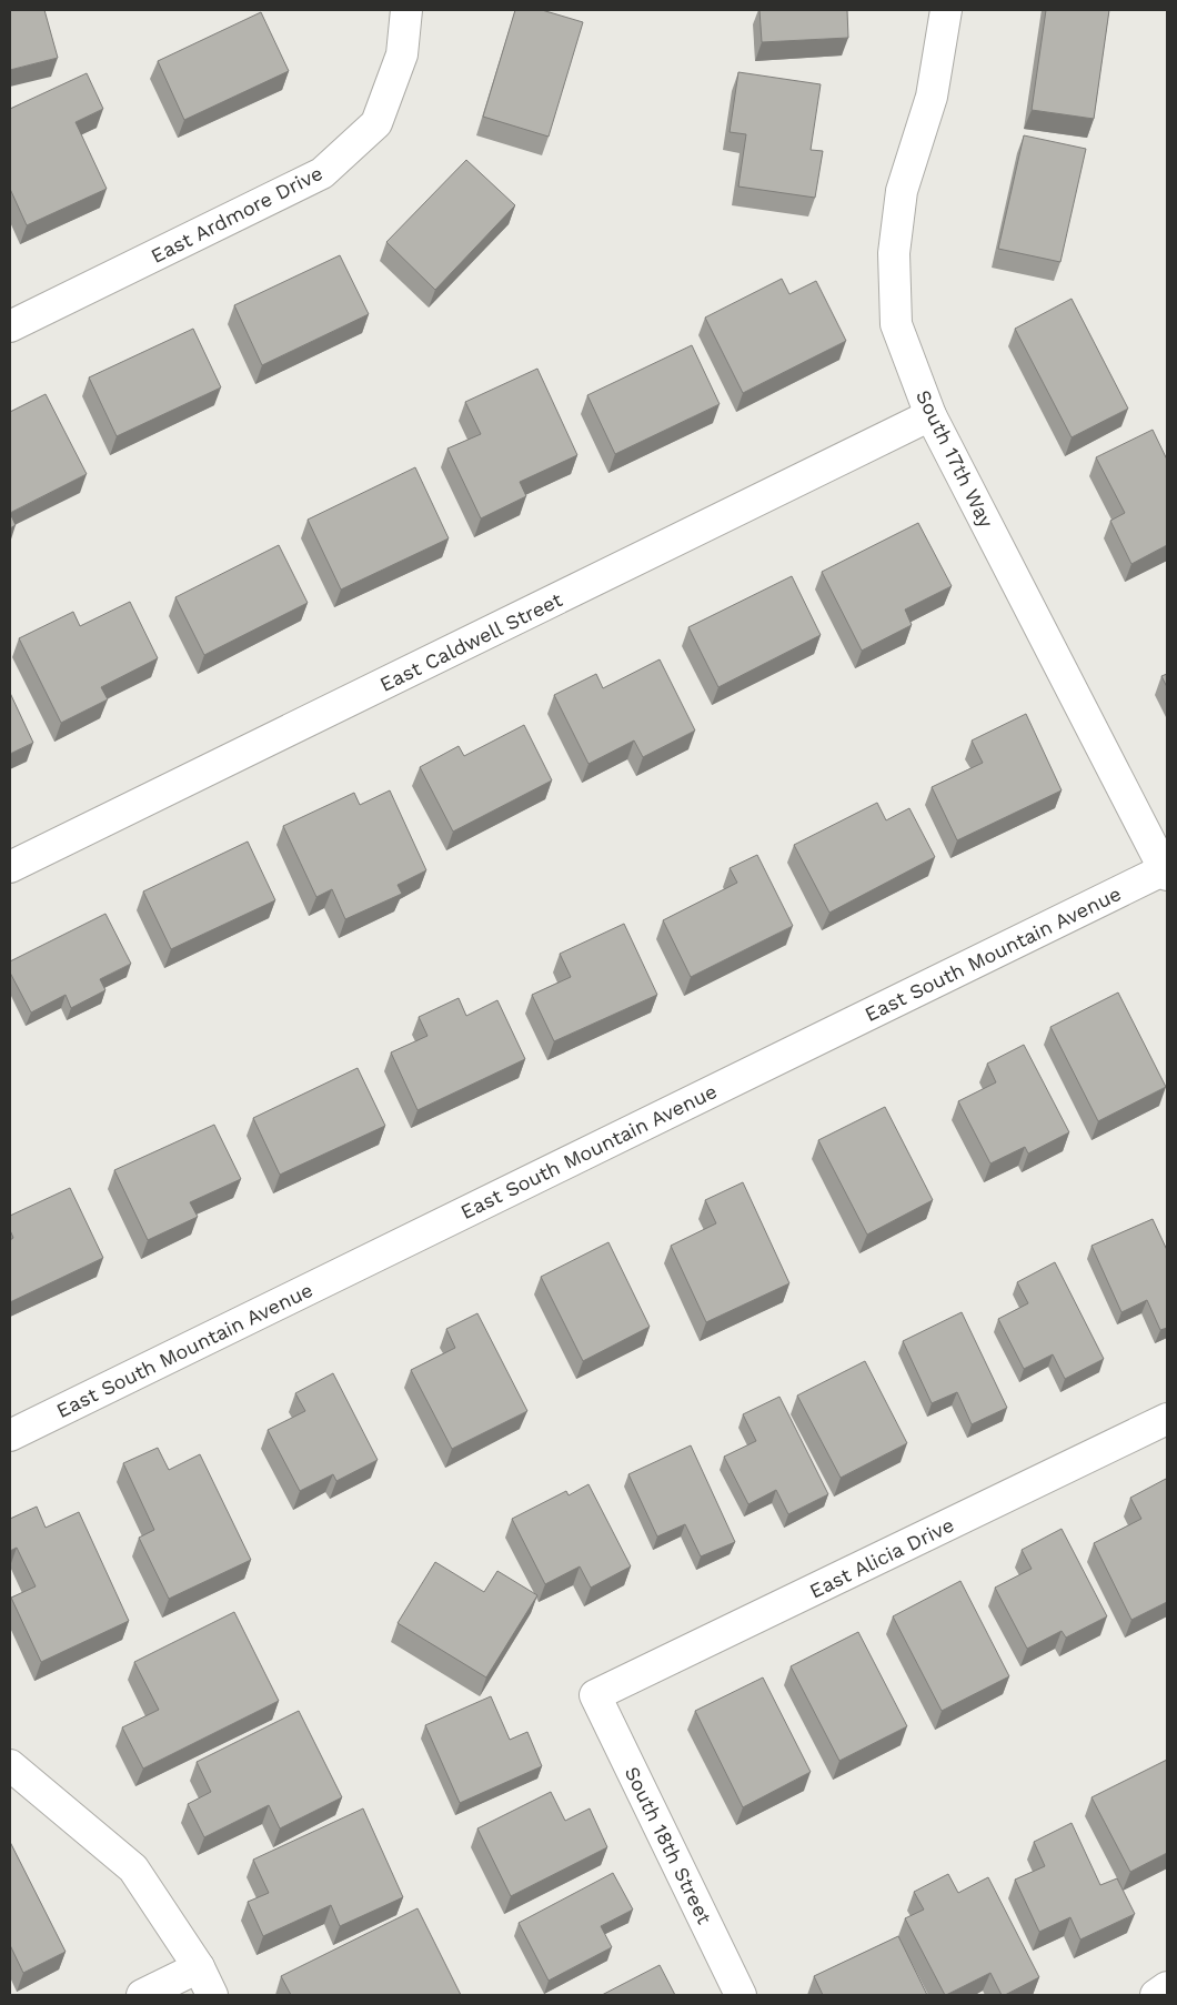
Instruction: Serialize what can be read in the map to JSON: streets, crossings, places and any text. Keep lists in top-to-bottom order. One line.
{"streets":{"street":["East Ardmore Drive","South 17th Way","East Caldwell Street","East South Mountain Avenue","East Alicia Drive","South 18th Street"]},"crossings":[["South 17th Way","East Caldwell Street"],["South 17th Way","East South Mountain Avenue"],["East Alicia Drive","South 18th Street"]]}
